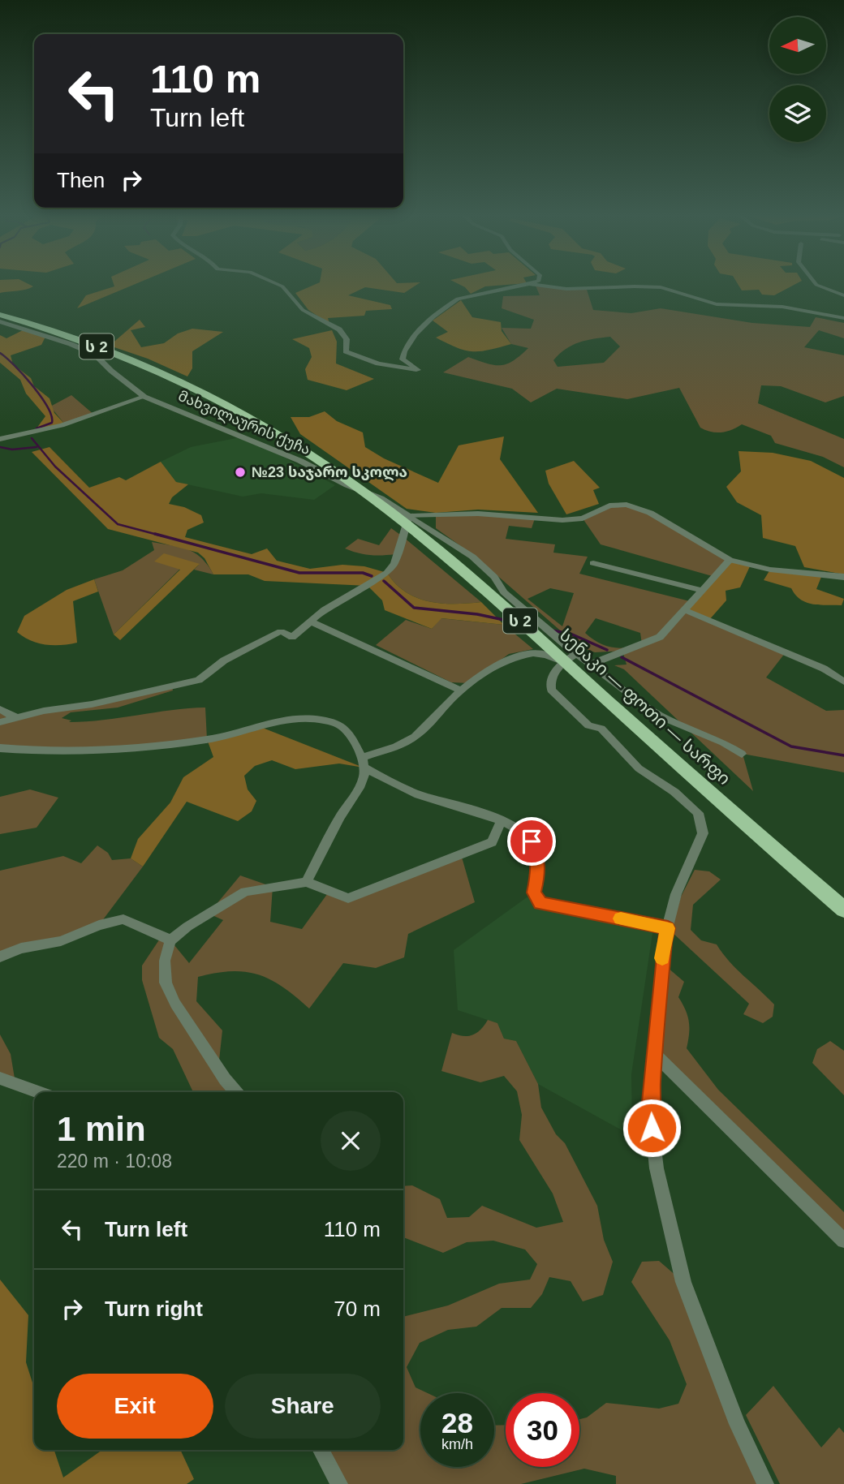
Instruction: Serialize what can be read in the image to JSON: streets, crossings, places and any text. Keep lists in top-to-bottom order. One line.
{"streets":{"highway":["ს 2","სენაკი — ფოთი — სარფი"],"street":["მახვილაურის ქუჩა"]},"places":["№23 საჯარო სკოლა"],"north":"left","page":{"turn":["110 m","Turn left"],"then":"Then","heading":["1 min","220 m · 10:08"],"list":[{"name":"Turn left","value":"110 m"},{"name":"Turn right","value":"70 m"}],"buttons":["Exit","Share"],"speed":"28 km/h","limit":"30"}}
